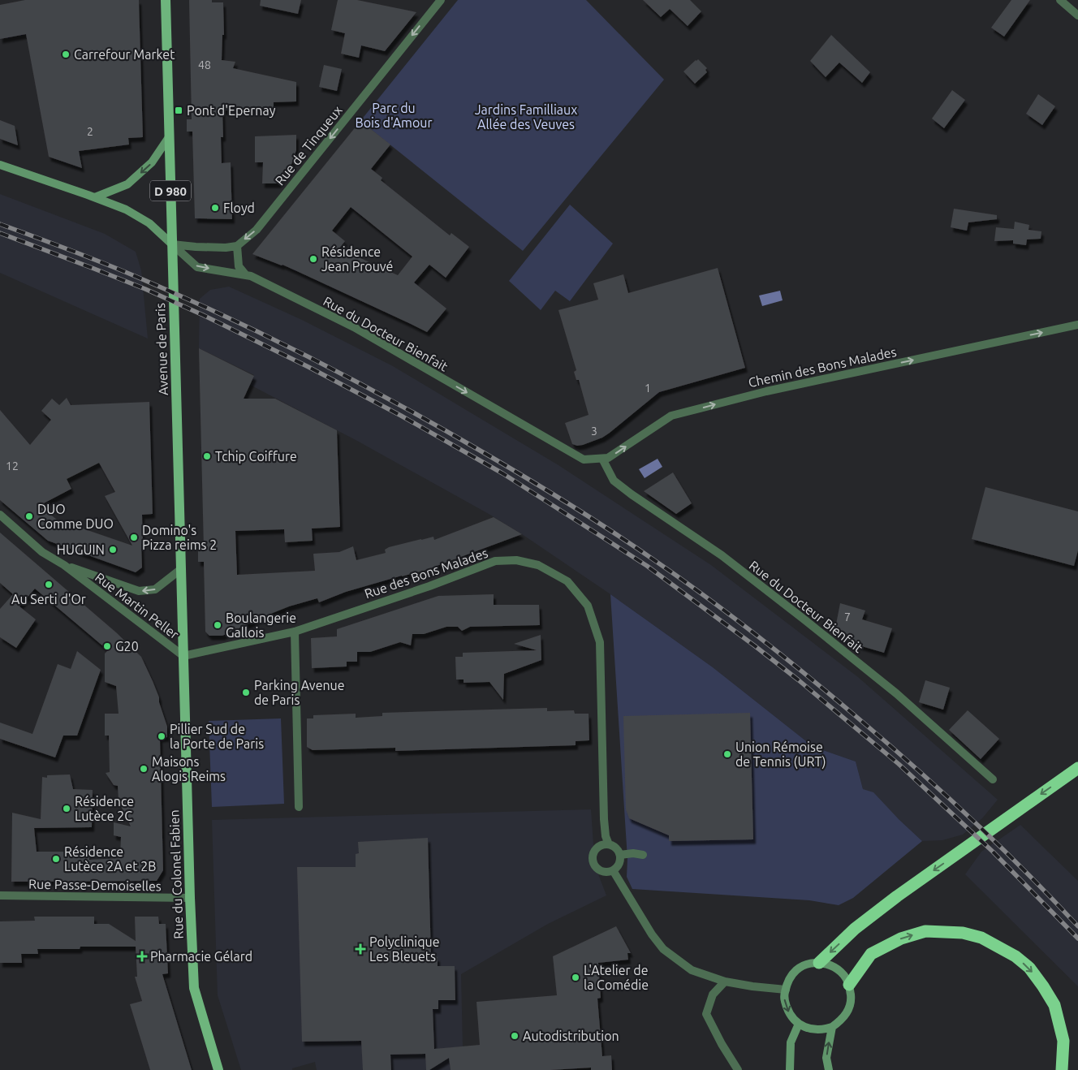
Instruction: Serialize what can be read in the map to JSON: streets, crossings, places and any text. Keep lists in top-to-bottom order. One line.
{"streets":{"main road":["D 980","Avenue de Paris","Rue du Colonel Fabien"],"street":["Rue de Tinqueux","Rue du Docteur Bienfait","Chemin des Bons Malades","Rue des Bons Malades","Rue Martin Peller","Rue Passe-Demoiselles"]},"crossings":[["Rue du Docteur Bienfait","Avenue de Paris"],["Rue du Docteur Bienfait","Chemin des Bons Malades"],["Avenue de Paris","Rue des Bons Malades"],["Avenue de Paris","Rue Martin Peller"],["Avenue de Paris","Rue du Colonel Fabien"],["Rue des Bons Malades","Rue Martin Peller"],["Rue du Colonel Fabien","Rue Passe-Demoiselles"]],"one_way":["Rue de Tinqueux","Rue du Docteur Bienfait","Chemin des Bons Malades"],"parks":["Parc du Bois d'Amour","Jardins Familliaux Allée des Veuves"],"places":{"other":["Carrefour Market","Floyd","Résidence Jean Prouvé","Tchip Coiffure","DUO Comme DUO","Domino's Pizza reims 2","HUGUIN","Au Serti d'Or","Boulangerie Gallois","G20","Parking Avenue de Paris","Pillier Sud de la Porte de Paris","Union Rémoise de Tennis (URT)","Maisons Alogis Reims","Résidence Lutèce 2C","Résidence Lutèce 2A et 2B","L'Atelier de la Comédie","Autodistribution"],"transit":["Pont d'Epernay"],"health":["Polyclinique Les Bleuets","Pharmacie Gélard"]},"house_numbers":["48","2","1","3","12","7"]}
